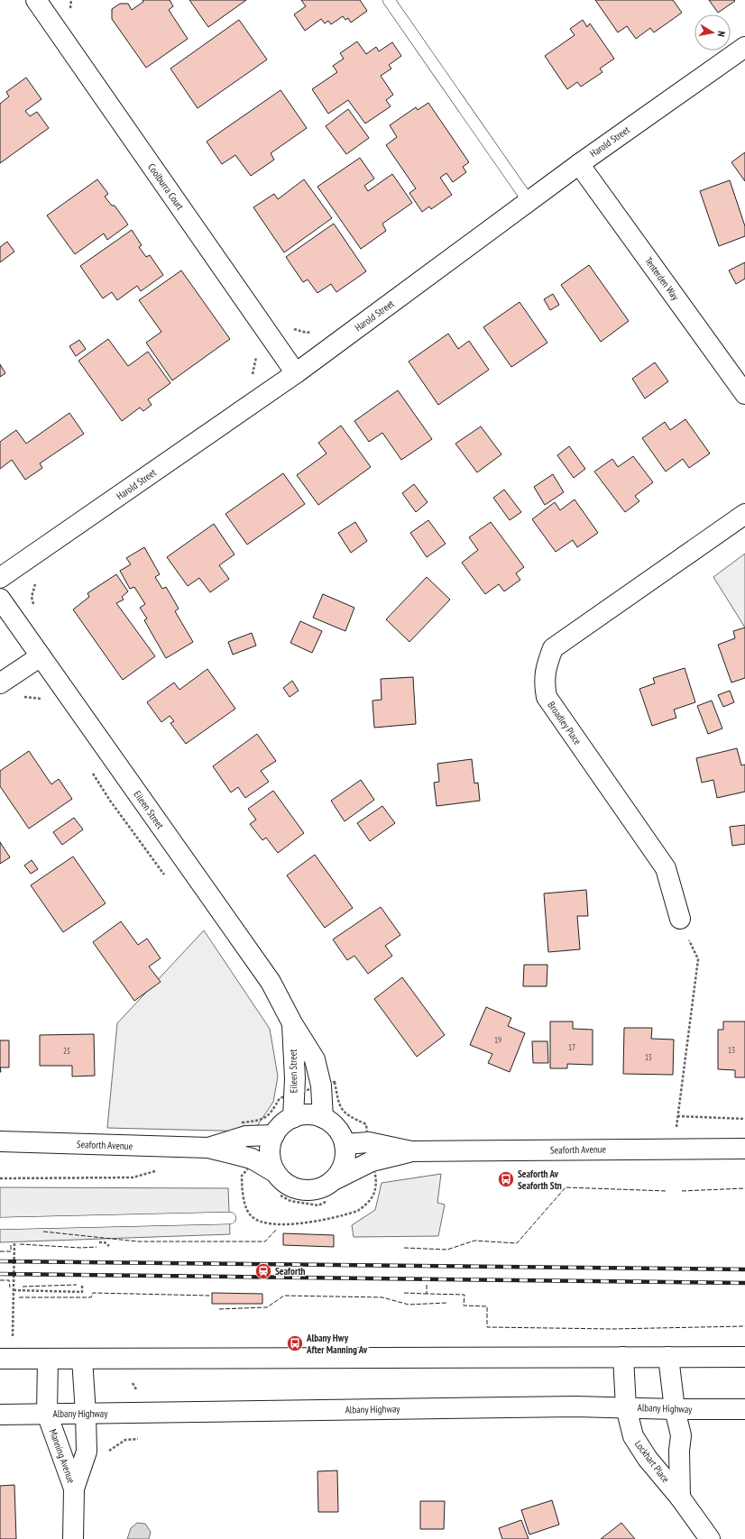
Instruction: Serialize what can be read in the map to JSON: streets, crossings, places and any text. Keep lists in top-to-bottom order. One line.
{"streets":{"main road":["Harold Street","Coolburra Court","Tenterden Way","Broadley Place","Eileen Street","Seaforth Avenue","Albany Highway","Manning Avenue","Lockhart Place"]},"crossings":[["Harold Street","Coolburra Court"],["Harold Street","Tenterden Way"],["Eileen Street","Seaforth Avenue"],["Albany Highway","Manning Avenue"],["Albany Highway","Lockhart Place"]],"places":{"bus stop":["Seaforth Av Seaforth Stn","Albany Hwy After Manning Av"],"station":["Seaforth"]},"house_numbers":["19","17","13","25","15"],"north":"right"}
